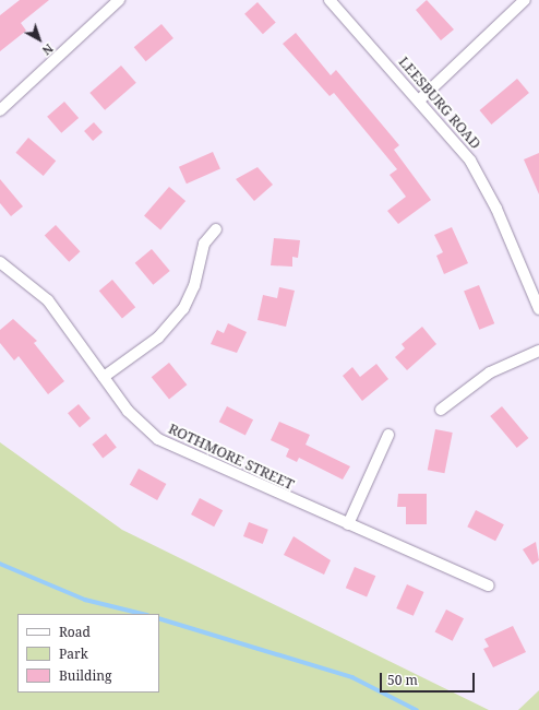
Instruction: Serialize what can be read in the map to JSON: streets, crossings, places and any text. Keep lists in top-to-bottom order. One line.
{"streets":{"street":["LEESBURG ROAD","ROTHMORE STREET"]},"legend":["Road","Park","Building"],"scale_bar":"50 m","north":"bottom right"}
